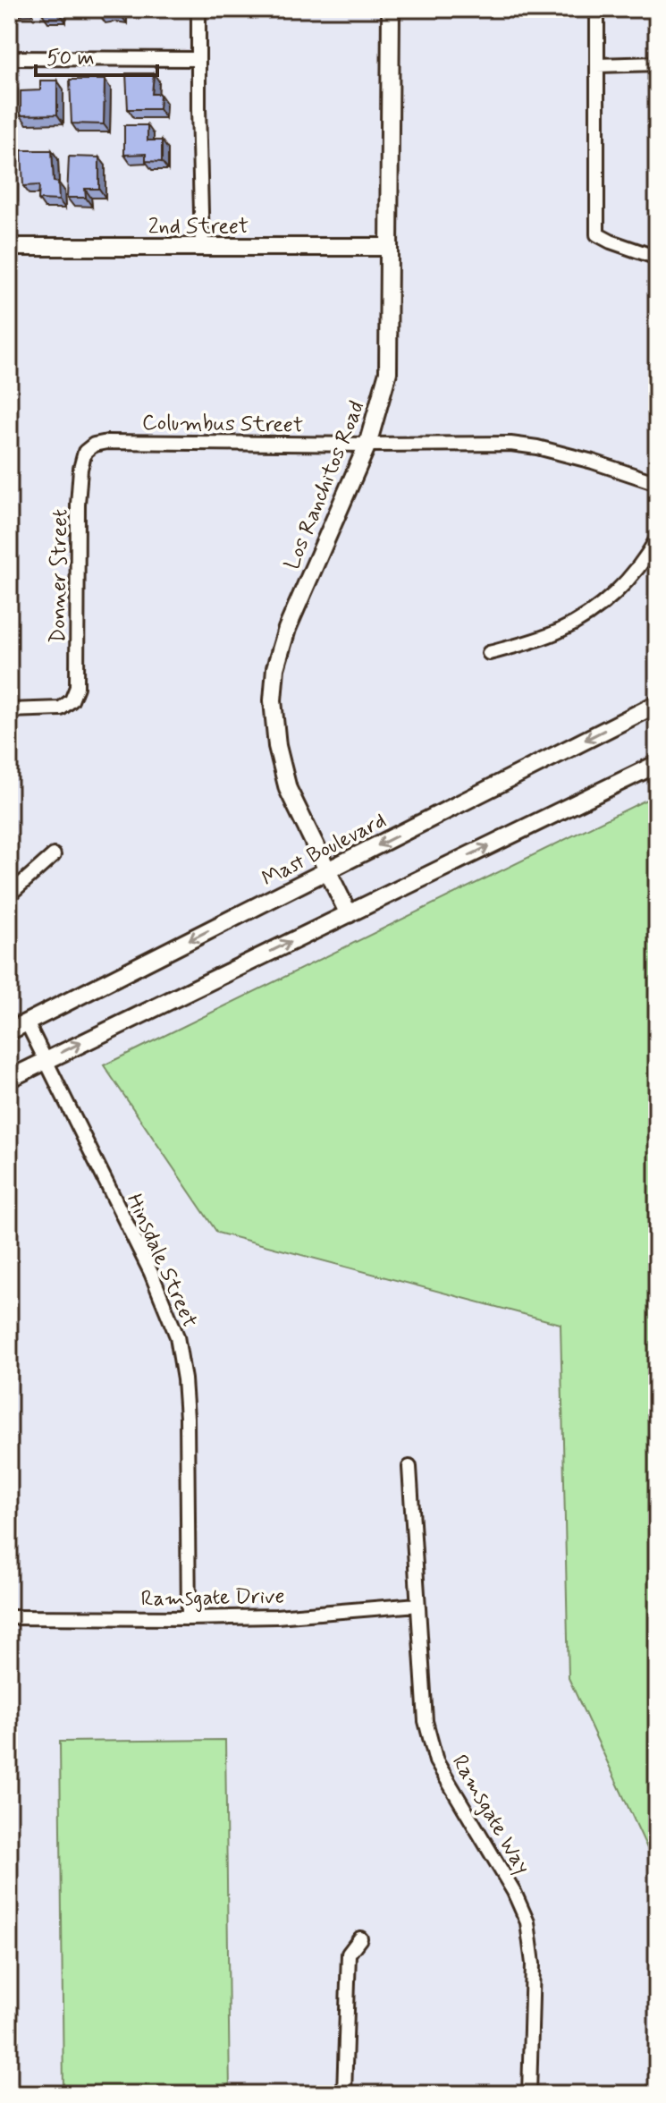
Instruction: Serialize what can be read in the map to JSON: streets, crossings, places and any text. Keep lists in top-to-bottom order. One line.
{"streets":{"street":["2nd Street","Columbus Street","Los Ranchitos Road","Donner Street","Mast Boulevard","Hinsdale Street","Ramsgate Drive","Ramsgate Way"]},"crossings":[["2nd Street","Los Ranchitos Road"],["Columbus Street","Los Ranchitos Road"],["Columbus Street","Donner Street"],["Los Ranchitos Road","Mast Boulevard"],["Mast Boulevard","Hinsdale Street"],["Hinsdale Street","Ramsgate Drive"],["Ramsgate Drive","Ramsgate Way"]],"scale_bar":"50 m"}
